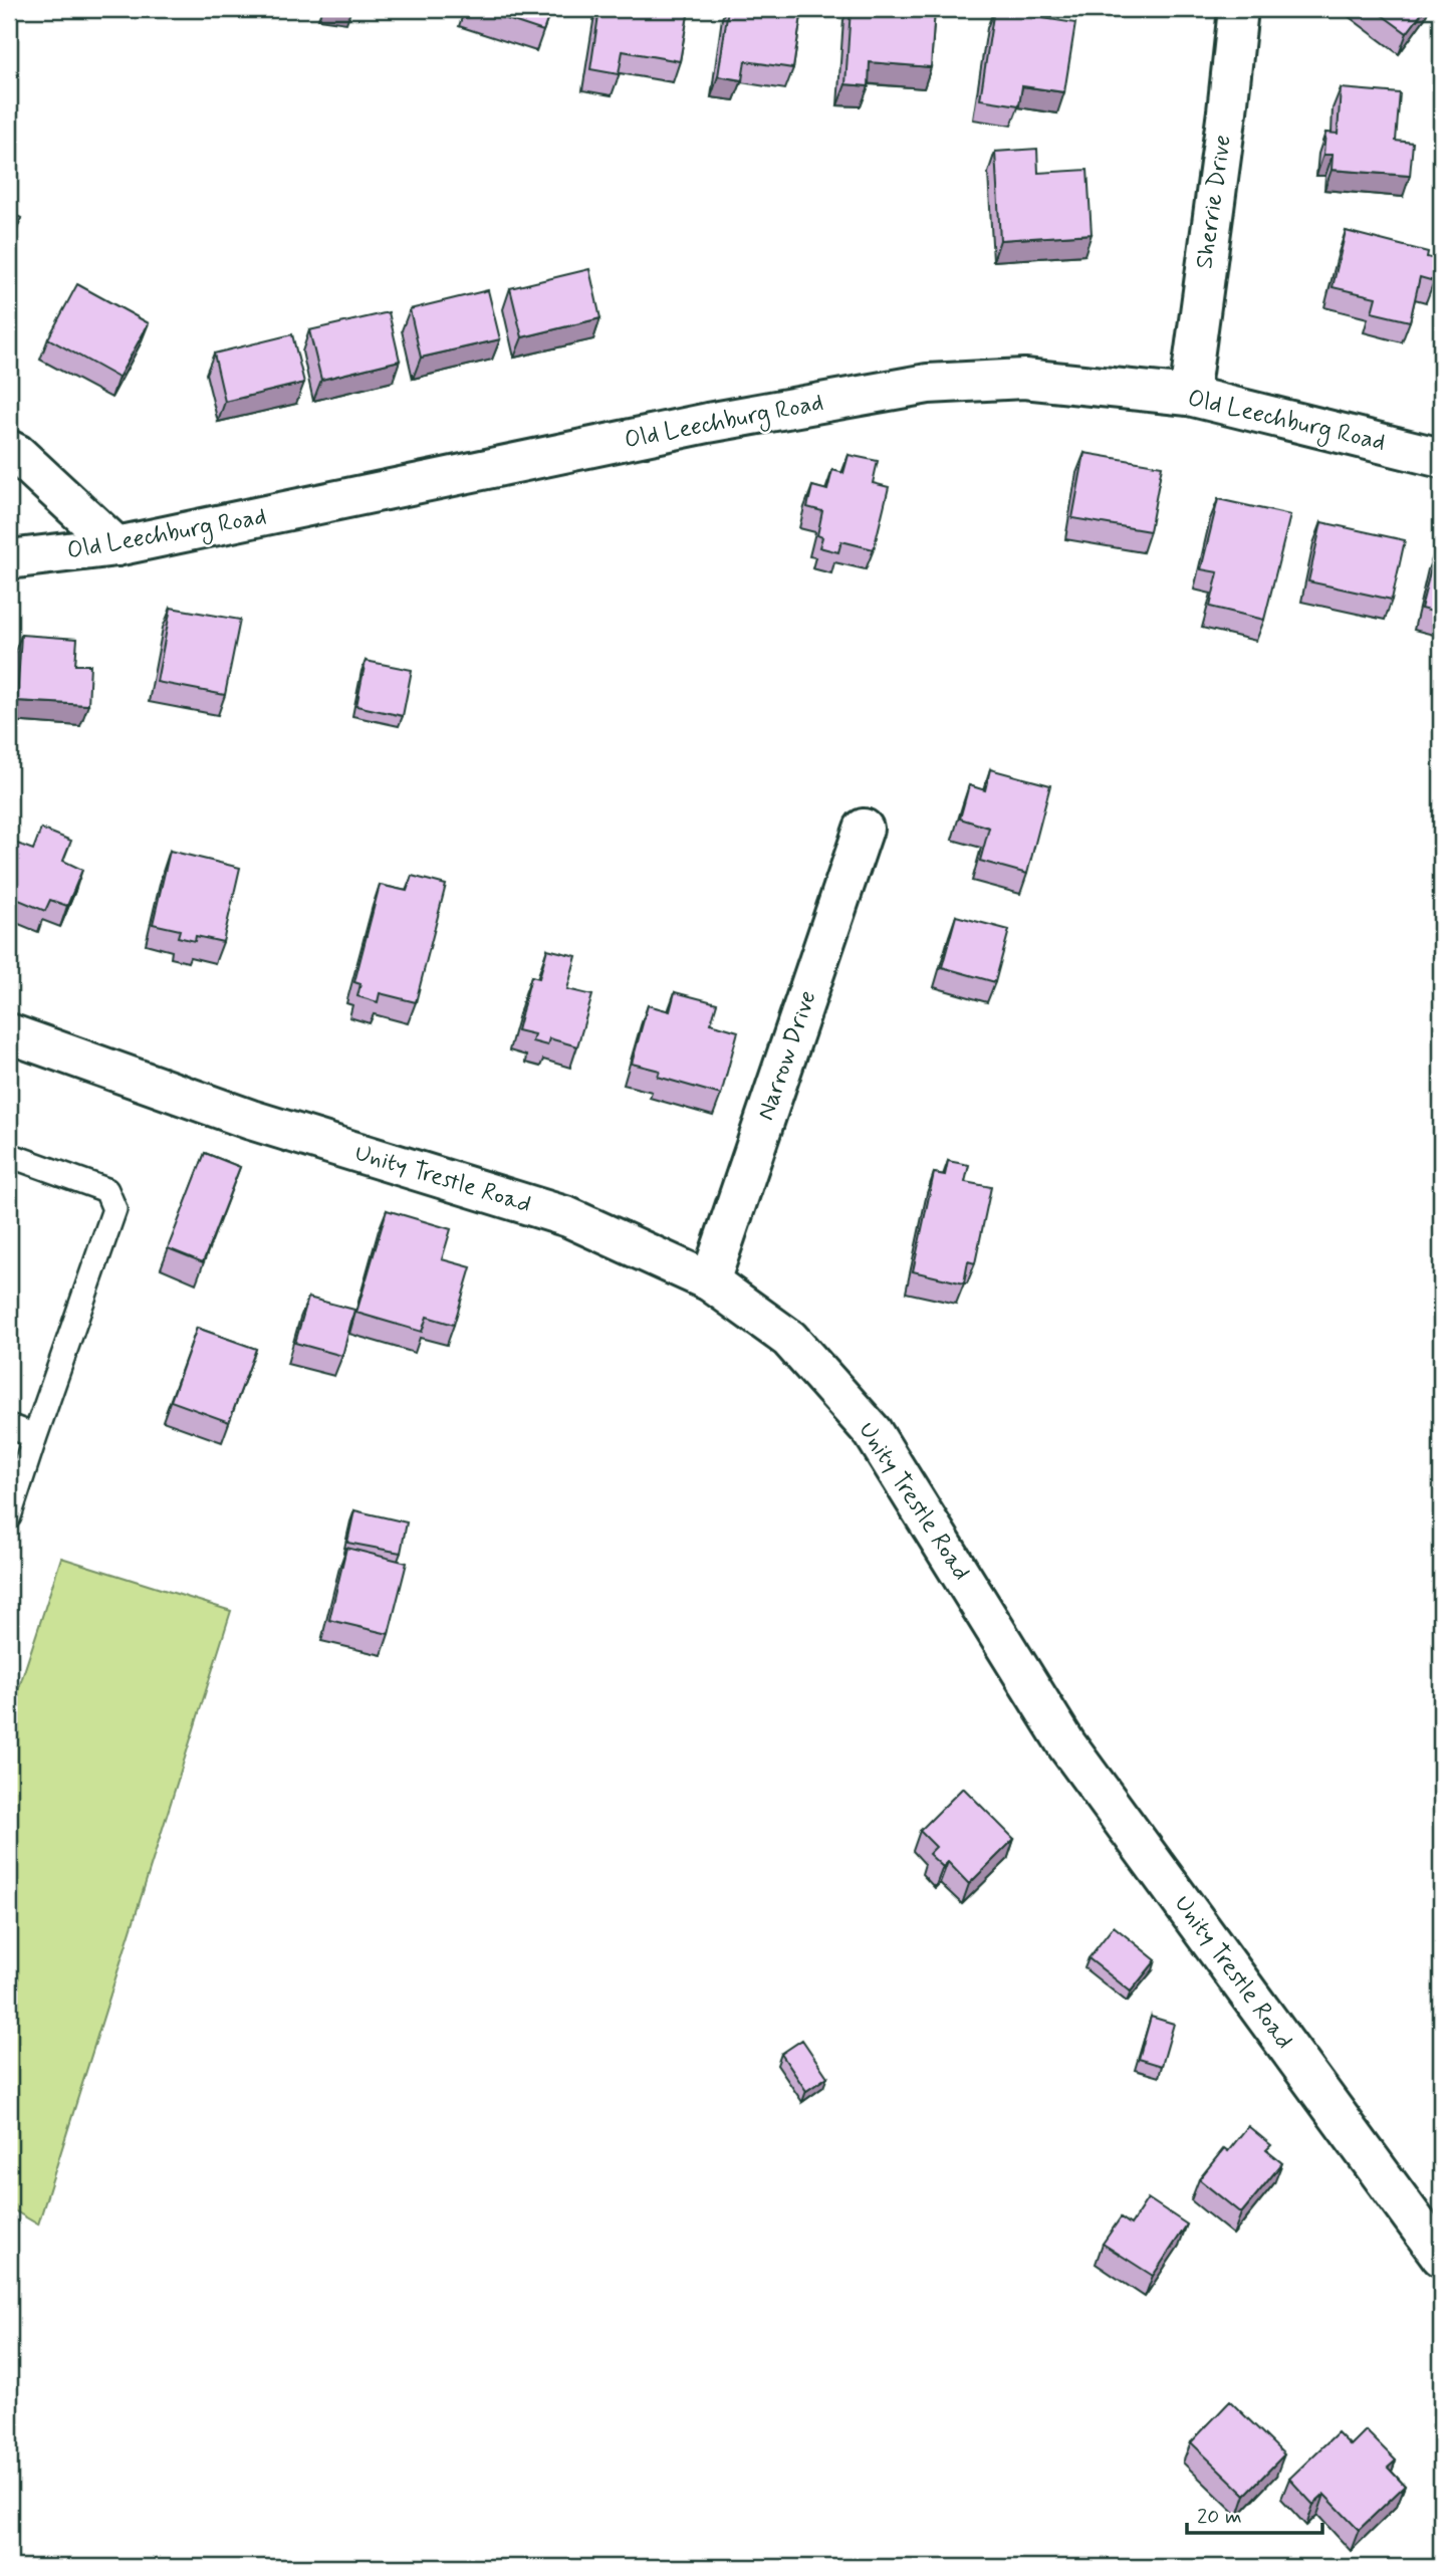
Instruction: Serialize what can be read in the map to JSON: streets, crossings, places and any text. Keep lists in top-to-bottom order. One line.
{"streets":{"street":["Sherrie Drive","Old Leechburg Road","Narrow Drive","Unity Trestle Road"]},"crossings":[["Sherrie Drive","Old Leechburg Road"],["Narrow Drive","Unity Trestle Road"]],"scale_bar":"20 m"}
